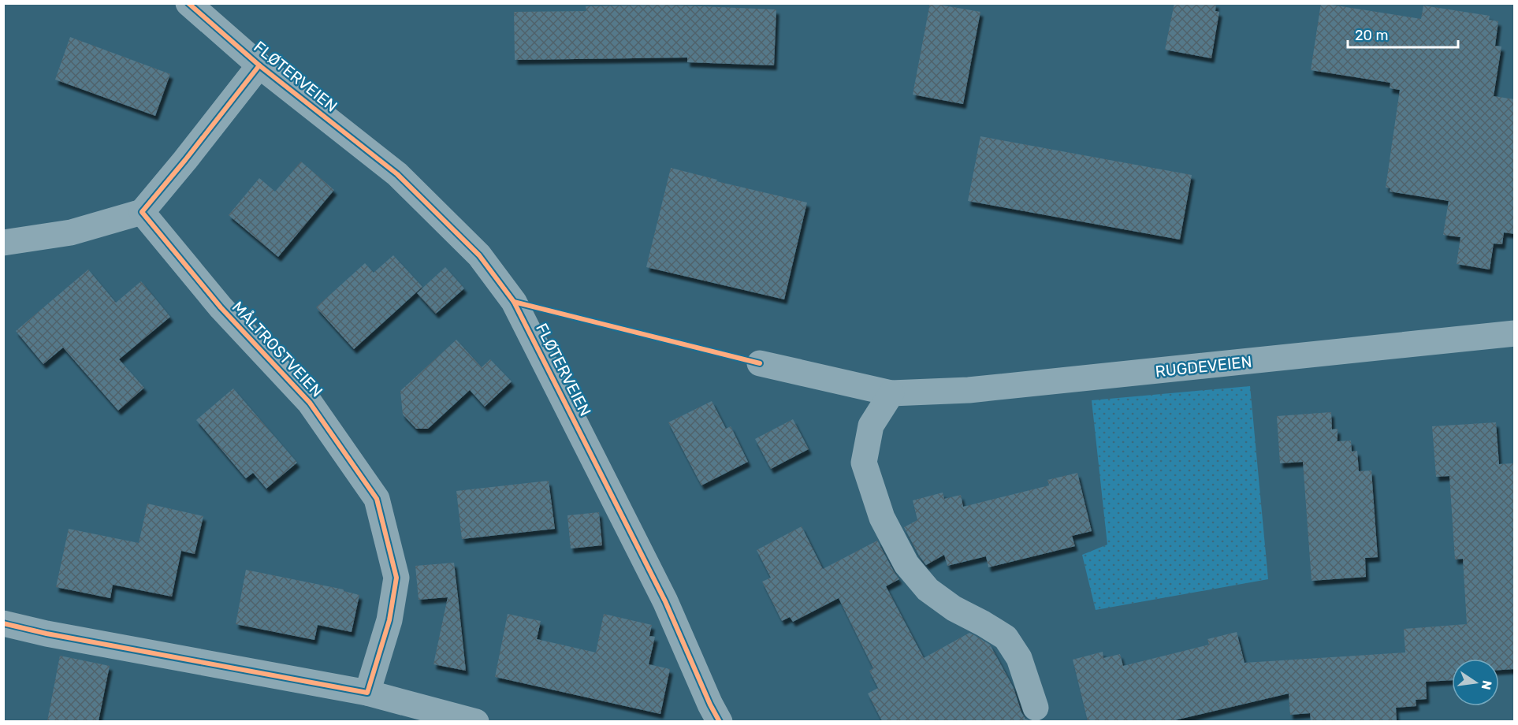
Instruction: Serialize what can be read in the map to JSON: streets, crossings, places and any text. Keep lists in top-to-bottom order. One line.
{"streets":{"street":["FLØTERVEIEN","MÅLTROSTVEIEN","RUGDEVEIEN"]},"scale_bar":"20 m","north":"right"}
